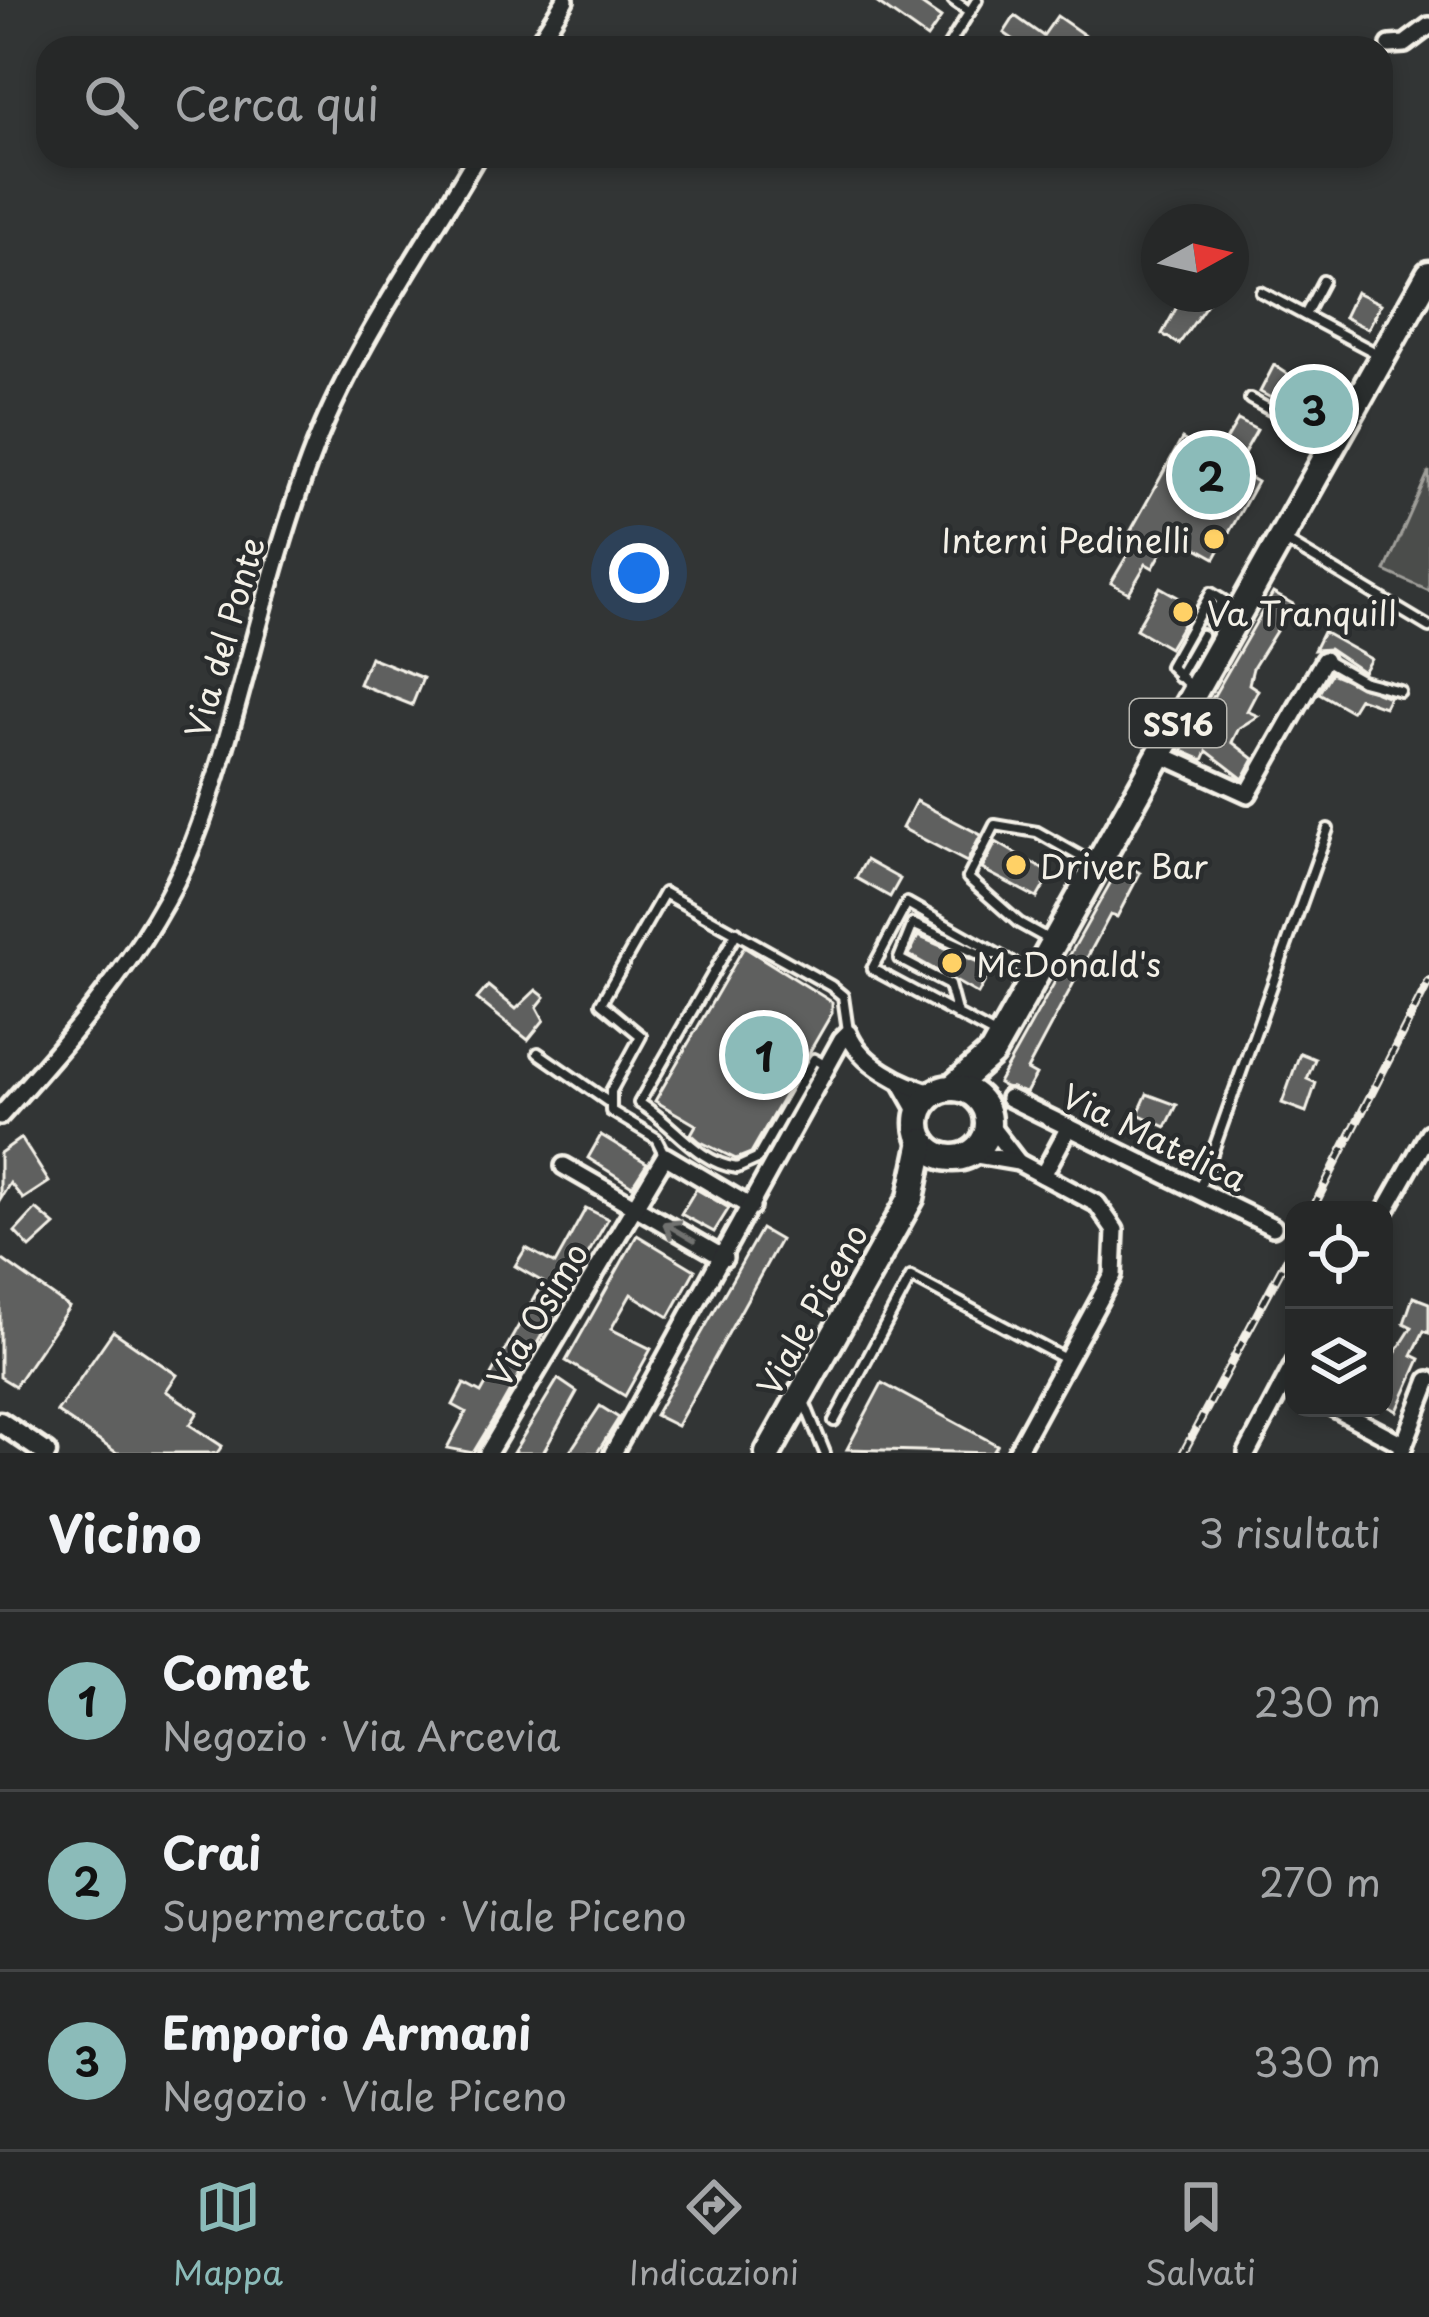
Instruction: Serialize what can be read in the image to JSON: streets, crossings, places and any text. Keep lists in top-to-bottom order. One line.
{"streets":{"main road":["SS16","Viale Piceno"],"street":["Via del Ponte","Via Matelica","Via Osimo"]},"places":["Interni Pedinelli","Va Tranquill","Driver Bar","McDonald's"],"north":"right","page":{"search":"Cerca qui","pins":["3","2","1"],"heading":["Vicino","3 risultati"],"list":[{"mark":"1","name":"Comet","note":"Negozio · Via Arcevia","value":"230 m"},{"mark":"2","name":"Crai","note":"Supermercato · Viale Piceno","value":"270 m"},{"mark":"3","name":"Emporio Armani","note":"Negozio · Viale Piceno","value":"330 m"}],"nav":["Mappa","Indicazioni","Salvati"]}}
